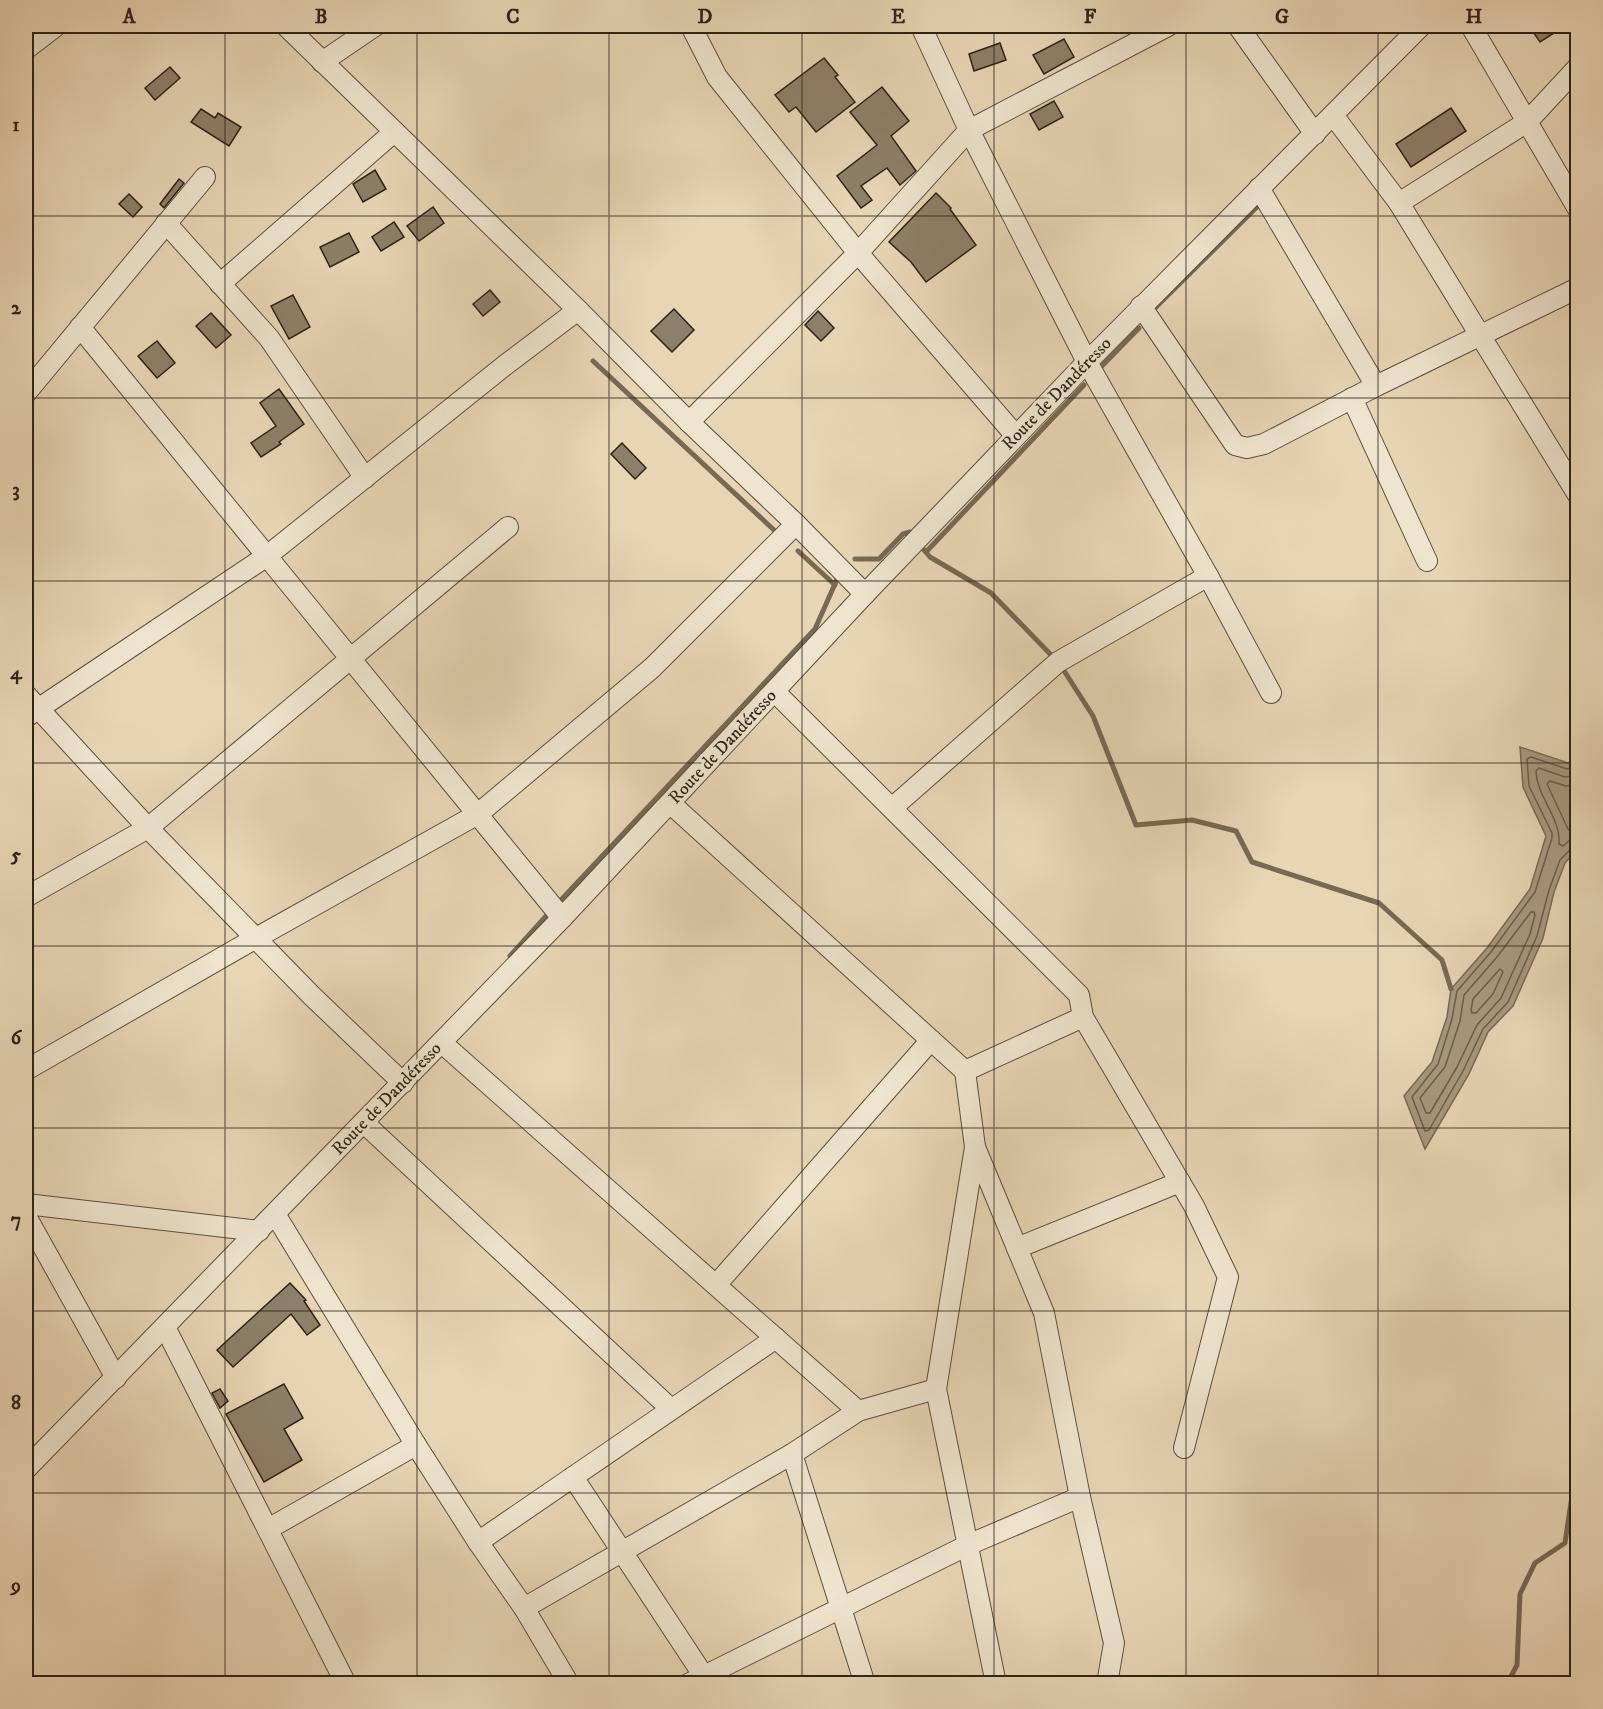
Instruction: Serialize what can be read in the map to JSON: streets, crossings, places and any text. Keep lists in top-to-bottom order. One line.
{"streets":{"street":["Route de Dandéresso"]},"grid":{"columns":["A","B","C","D","E","F","G","H"],"rows":["1","2","3","4","5","6","7","8","9"]}}
